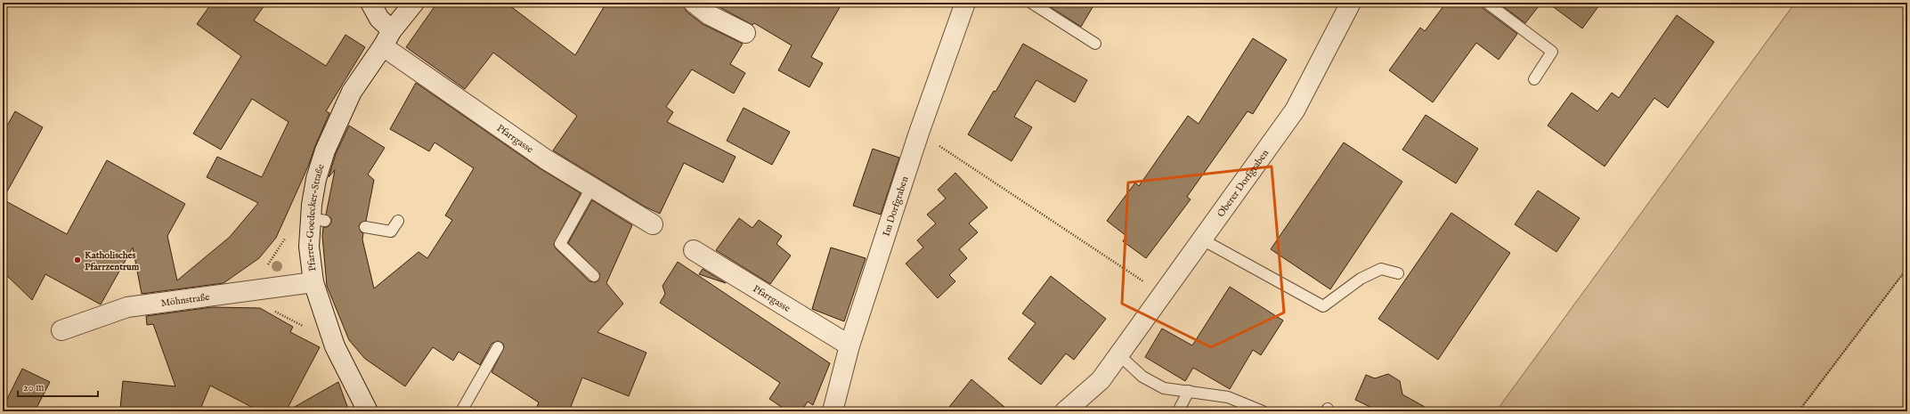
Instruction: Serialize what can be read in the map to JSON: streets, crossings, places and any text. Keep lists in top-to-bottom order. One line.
{"streets":{"street":["Pfarrgasse","Oberer Dorfgraben","Im Dorfgraben","Pfarrer-Goedecker-Straße","Möhnstraße"]},"crossings":[["Pfarrgasse","Im Dorfgraben"],["Pfarrgasse","Pfarrer-Goedecker-Straße"],["Pfarrer-Goedecker-Straße","Möhnstraße"]],"places":["Katholisches Pfarrzentrum"],"scale_bar":"20 m"}
